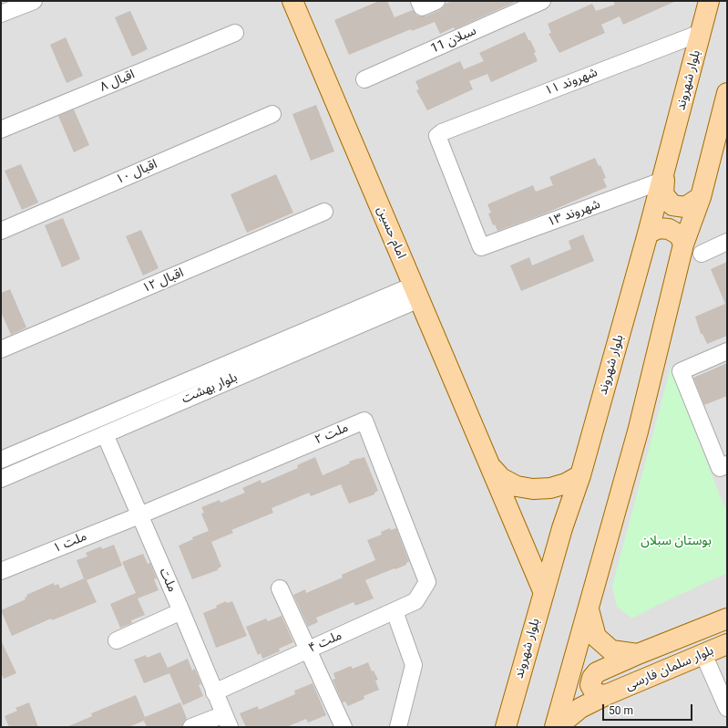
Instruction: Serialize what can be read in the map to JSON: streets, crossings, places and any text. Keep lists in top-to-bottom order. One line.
{"streets":{"main road":["بلوار شهروند","امام حسین","بلوار سلمان فارسی"],"street":["سبلان 11","اقبال ۸","شهروند ۱۱","اقبال ۱۰","شهروند ۱۳","اقبال ۱۲","بلوار بهشت","ملت ۲","ملت ۱","ملت","ملت ۴"]},"crossings":[["بلوار شهروند","شهروند ۱۱"],["بلوار شهروند","شهروند ۱۳"],["بلوار شهروند","امام حسین"],["شهروند ۱۱","شهروند ۱۳"],["امام حسین","بلوار بهشت"],["بلوار بهشت","ملت"],["ملت ۲","ملت ۱"],["ملت ۲","ملت"],["ملت ۲","ملت ۴"],["ملت ۱","ملت"],["ملت","ملت ۴"]],"parks":["بوستان سبلان"],"scale_bar":"50 m"}
